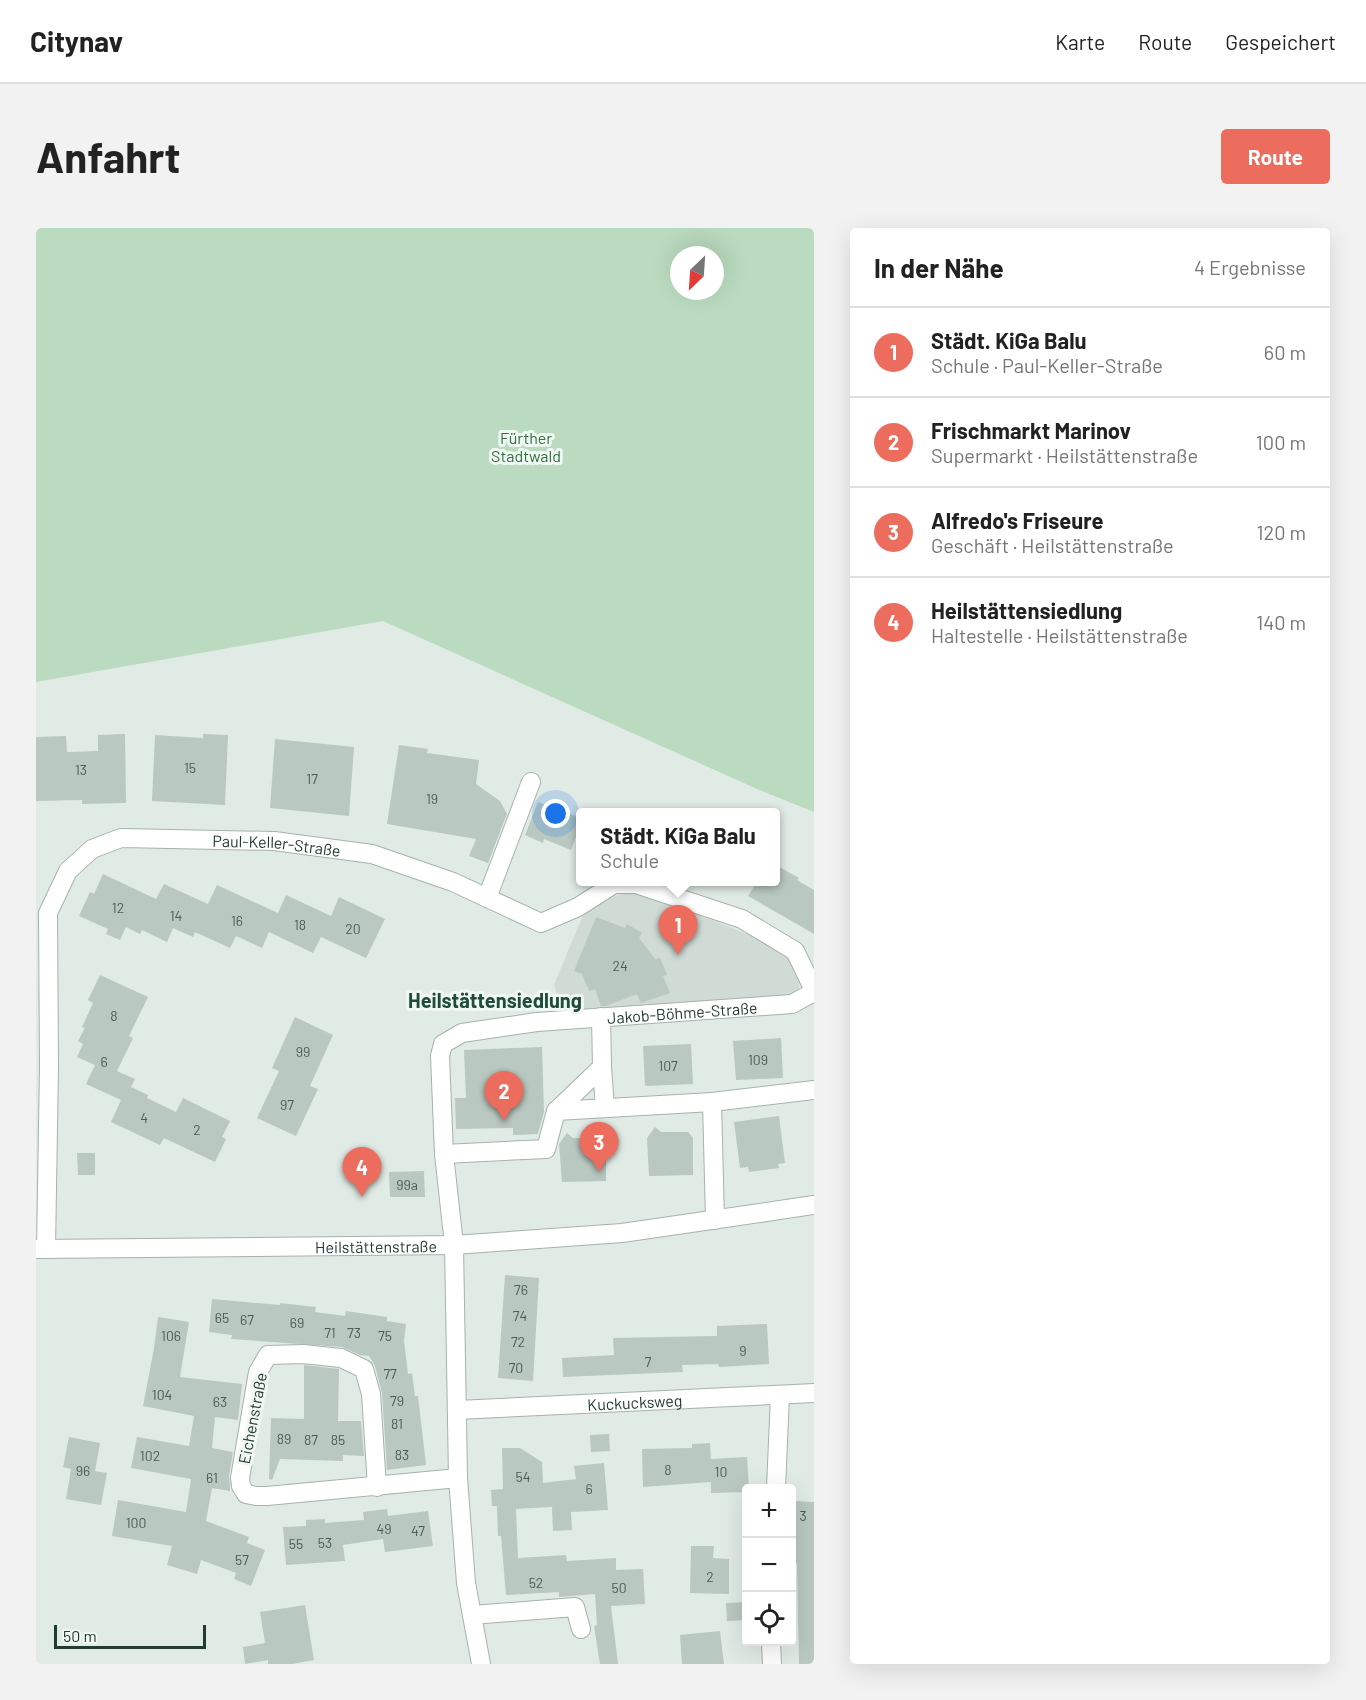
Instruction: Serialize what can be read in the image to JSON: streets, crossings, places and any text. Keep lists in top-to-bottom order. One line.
{"streets":{"street":["Paul-Keller-Straße","Jakob-Böhme-Straße","Heilstättenstraße","Kuckucksweg","Eichenstraße"]},"crossings":[["Paul-Keller-Straße","Jakob-Böhme-Straße"],["Paul-Keller-Straße","Heilstättenstraße"]],"districts":["Heilstättensiedlung"],"parks":["Fürther Stadtwald"],"house_numbers":["15","13","17","19","12","14","16","18","20","24","8","99","109","6","107","97","4","2","99a","76","74","65","67","69","71","73","106","75","72","9","7","70","77","104","79","63","81","89","87","85","83","102","8","96","10","54","61","6","3","100","49","47","53","55","57","2","52","50"],"scale_bar":"50 m","north":"bottom left","page":{"header":"Citynav","nav":["Karte","Route","Gespeichert"],"buttons":"Route","title":"Anfahrt","heading":["In der Nähe","4 Ergebnisse"],"list":[{"mark":"1","name":"Städt. KiGa Balu","note":"Schule · Paul-Keller-Straße","value":"60 m"},{"mark":"2","name":"Frischmarkt Marinov","note":"Supermarkt · Heilstättenstraße","value":"100 m"},{"mark":"3","name":"Alfredo's Friseure","note":"Geschäft · Heilstättenstraße","value":"120 m"},{"mark":"4","name":"Heilstättensiedlung","note":"Haltestelle · Heilstättenstraße","value":"140 m"}],"popup":["Städt. KiGa Balu","Schule"],"pins":["1","2","3","4"],"map_buttons":["+","−"],"scale":"50 m"}}
